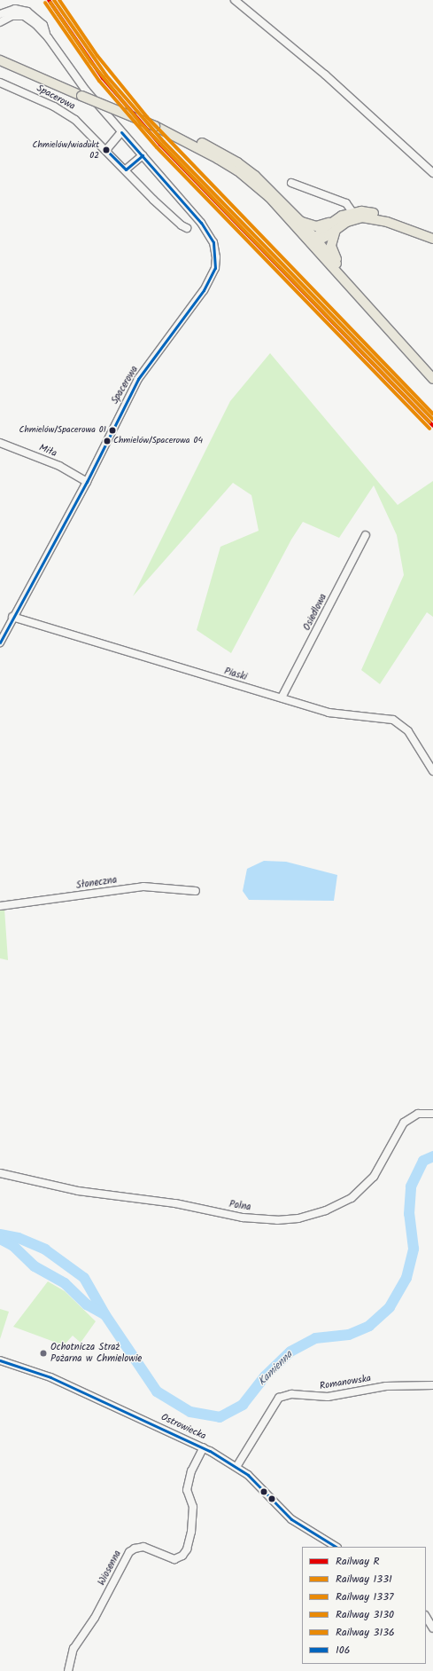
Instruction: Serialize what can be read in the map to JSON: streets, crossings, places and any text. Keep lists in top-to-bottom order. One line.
{"streets":{"street":["Spacerowa","Miła","Osiedlowa","Piaski","Słoneczna","Polna","Romanowska","Ostrowiecka","Wiosenna"]},"crossings":[["Spacerowa","Miła"],["Spacerowa","Piaski"],["Osiedlowa","Piaski"],["Romanowska","Ostrowiecka"],["Ostrowiecka","Wiosenna"]],"water":["Kamienna"],"places":["Chmielów/wiadukt 02","Chmielów/Spacerowa 01","Chmielów/Spacerowa 04","Ochotnicza Straż Pożarna w Chmielowie"],"lines":["rail line R","rail line 1337","rail line 3136","rail line 1331","rail line 3130","transit line 106"],"legend":["Railway R","Railway 1331","Railway 1337","Railway 3130","Railway 3136","106"]}
